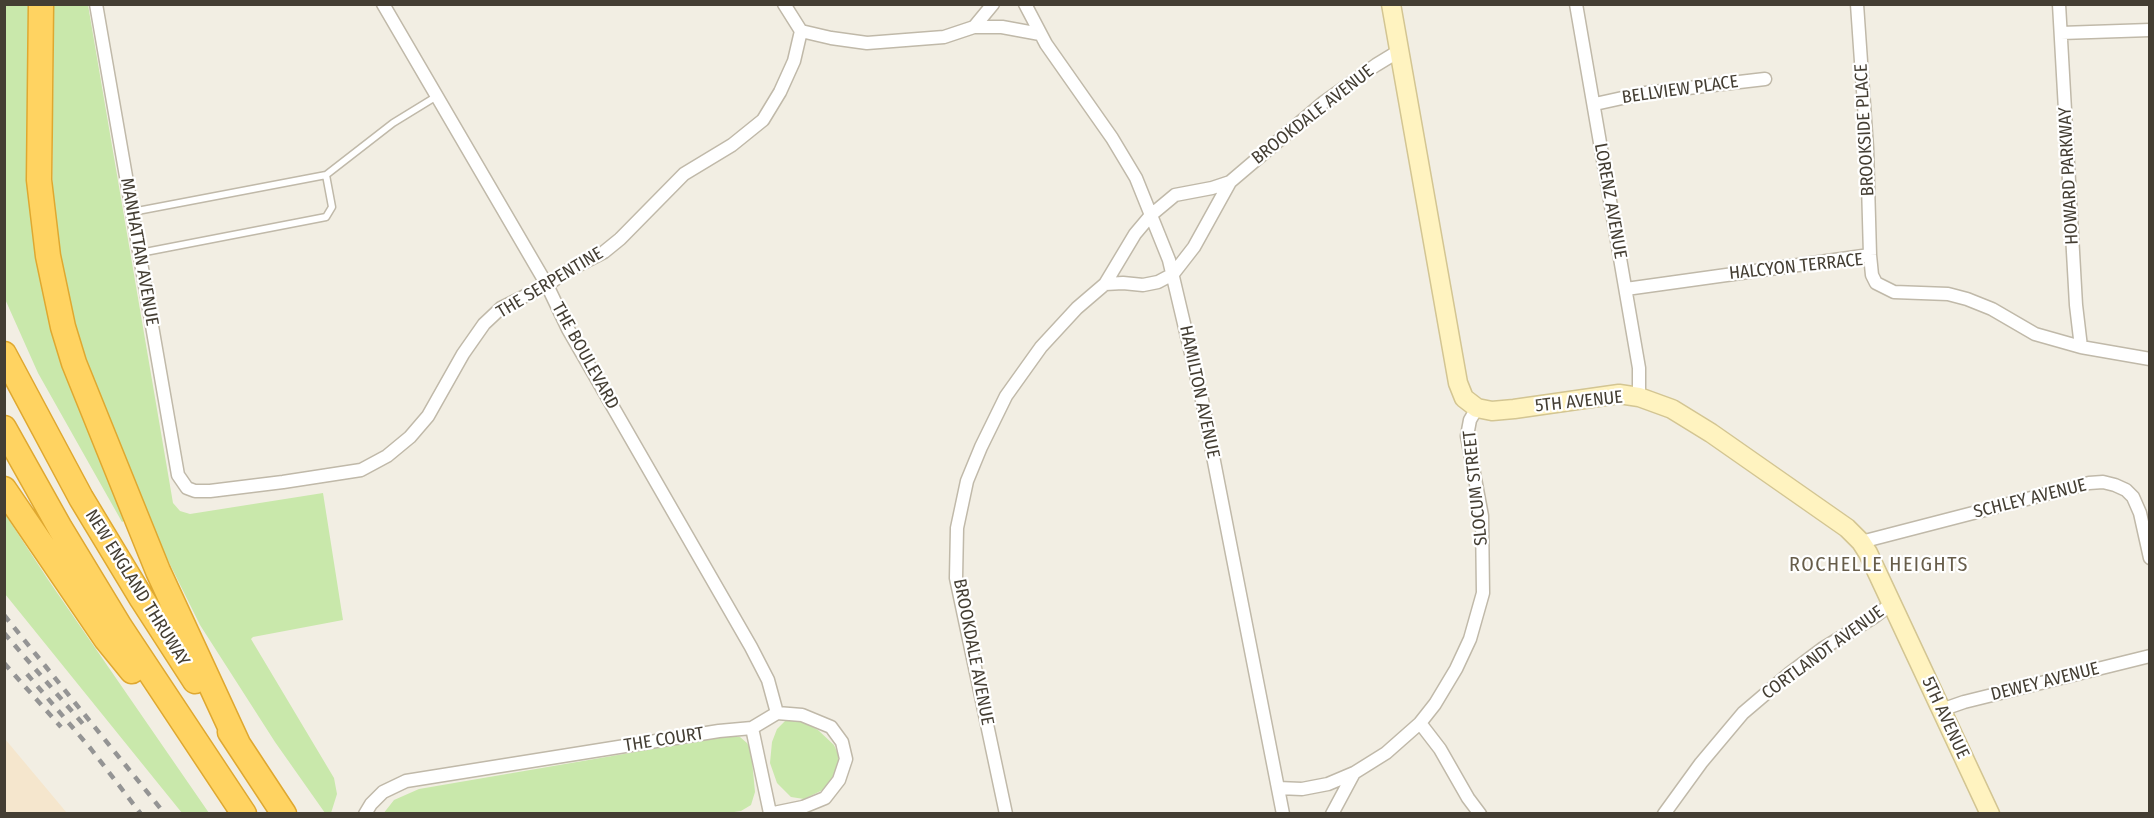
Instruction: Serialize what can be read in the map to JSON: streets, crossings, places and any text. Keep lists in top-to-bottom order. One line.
{"streets":{"highway":["NEW ENGLAND THRUWAY"],"street":["BELLVIEW PLACE","BROOKDALE AVENUE","BROOKSIDE PLACE","HOWARD PARKWAY","LORENZ AVENUE","MANHATTAN AVENUE","HALCYON TERRACE","THE SERPENTINE","THE BOULEVARD","HAMILTON AVENUE","5TH AVENUE","SLOCUM STREET","SCHLEY AVENUE","CORTLANDT AVENUE","DEWEY AVENUE","THE COURT"]},"crossings":[["BELLVIEW PLACE","LORENZ AVENUE"],["BROOKDALE AVENUE","HAMILTON AVENUE"],["BROOKSIDE PLACE","HALCYON TERRACE"],["HOWARD PARKWAY","HALCYON TERRACE"],["LORENZ AVENUE","HALCYON TERRACE"],["LORENZ AVENUE","5TH AVENUE"],["MANHATTAN AVENUE","THE SERPENTINE"],["THE SERPENTINE","THE BOULEVARD"],["THE BOULEVARD","THE COURT"],["HAMILTON AVENUE","SLOCUM STREET"],["5TH AVENUE","SLOCUM STREET"],["5TH AVENUE","SCHLEY AVENUE"],["5TH AVENUE","CORTLANDT AVENUE"],["5TH AVENUE","DEWEY AVENUE"]],"districts":["ROCHELLE HEIGHTS"]}
